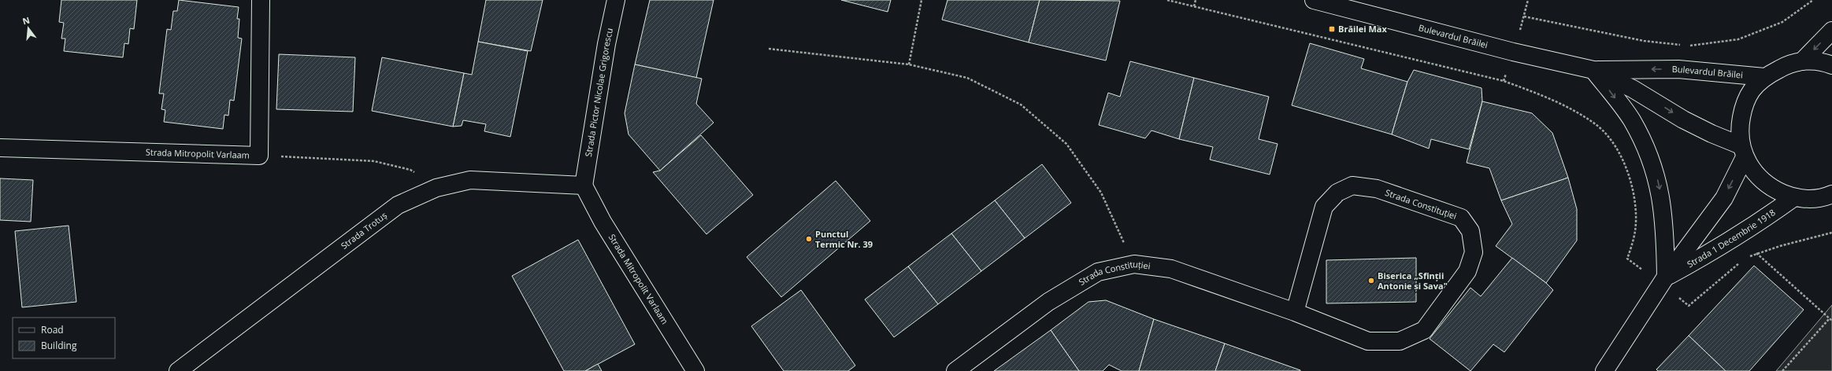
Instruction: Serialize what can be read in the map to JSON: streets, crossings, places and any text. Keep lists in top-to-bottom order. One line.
{"streets":{"street":["Bulevardul Brăilei","Strada Pictor Nicolae Grigorescu","Strada Mitropolit Varlaam","Strada Constituției","Strada Trotuș","Strada 1 Decembrie 1918"]},"crossings":[["Bulevardul Brăilei","Strada 1 Decembrie 1918"],["Strada Pictor Nicolae Grigorescu","Strada Mitropolit Varlaam"],["Strada Pictor Nicolae Grigorescu","Strada Trotuș"],["Strada Mitropolit Varlaam","Strada Trotuș"]],"one_way":["Strada 1 Decembrie 1918"],"places":{"transit":["Brăilei Max"],"other":["Punctul Termic Nr. 39","Biserica „Sfinții Antonie și Sava\""]},"legend":["Road","Building"],"north":"top"}
